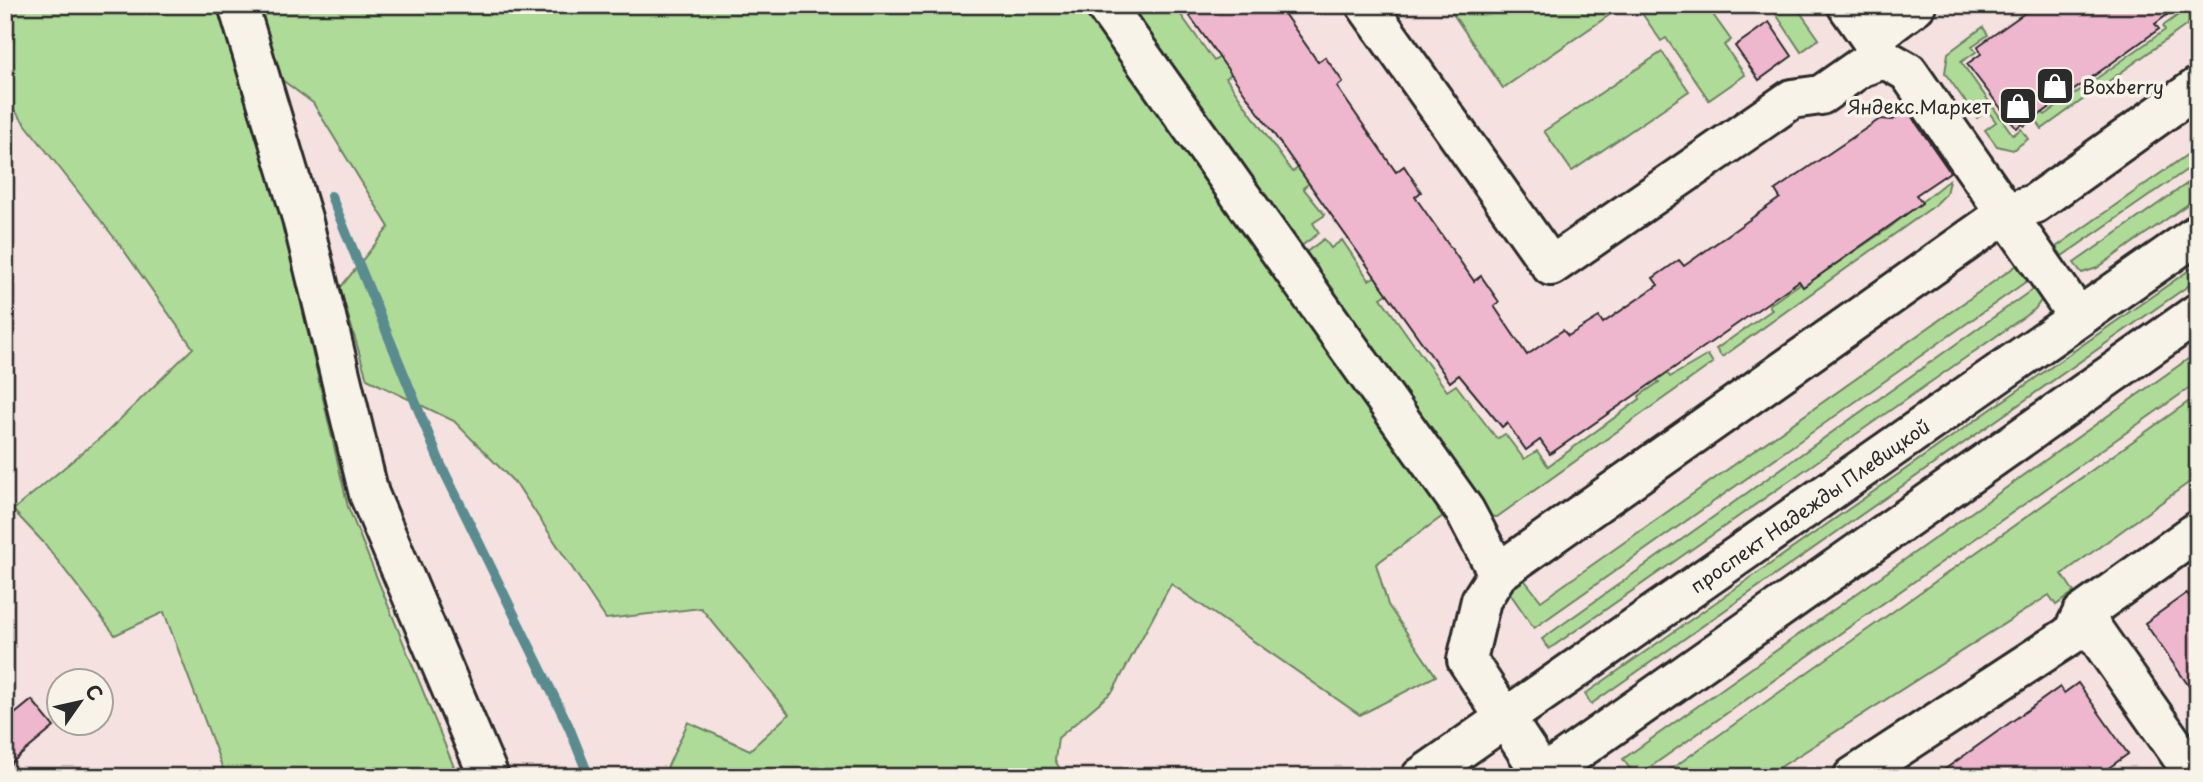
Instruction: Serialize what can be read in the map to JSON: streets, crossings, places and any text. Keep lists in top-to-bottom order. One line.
{"streets":{"main road":["проспект Надежды Плевицкой"]},"places":{"shop":["Boxberry","Яндекс.Маркет"]},"north":"top right"}
